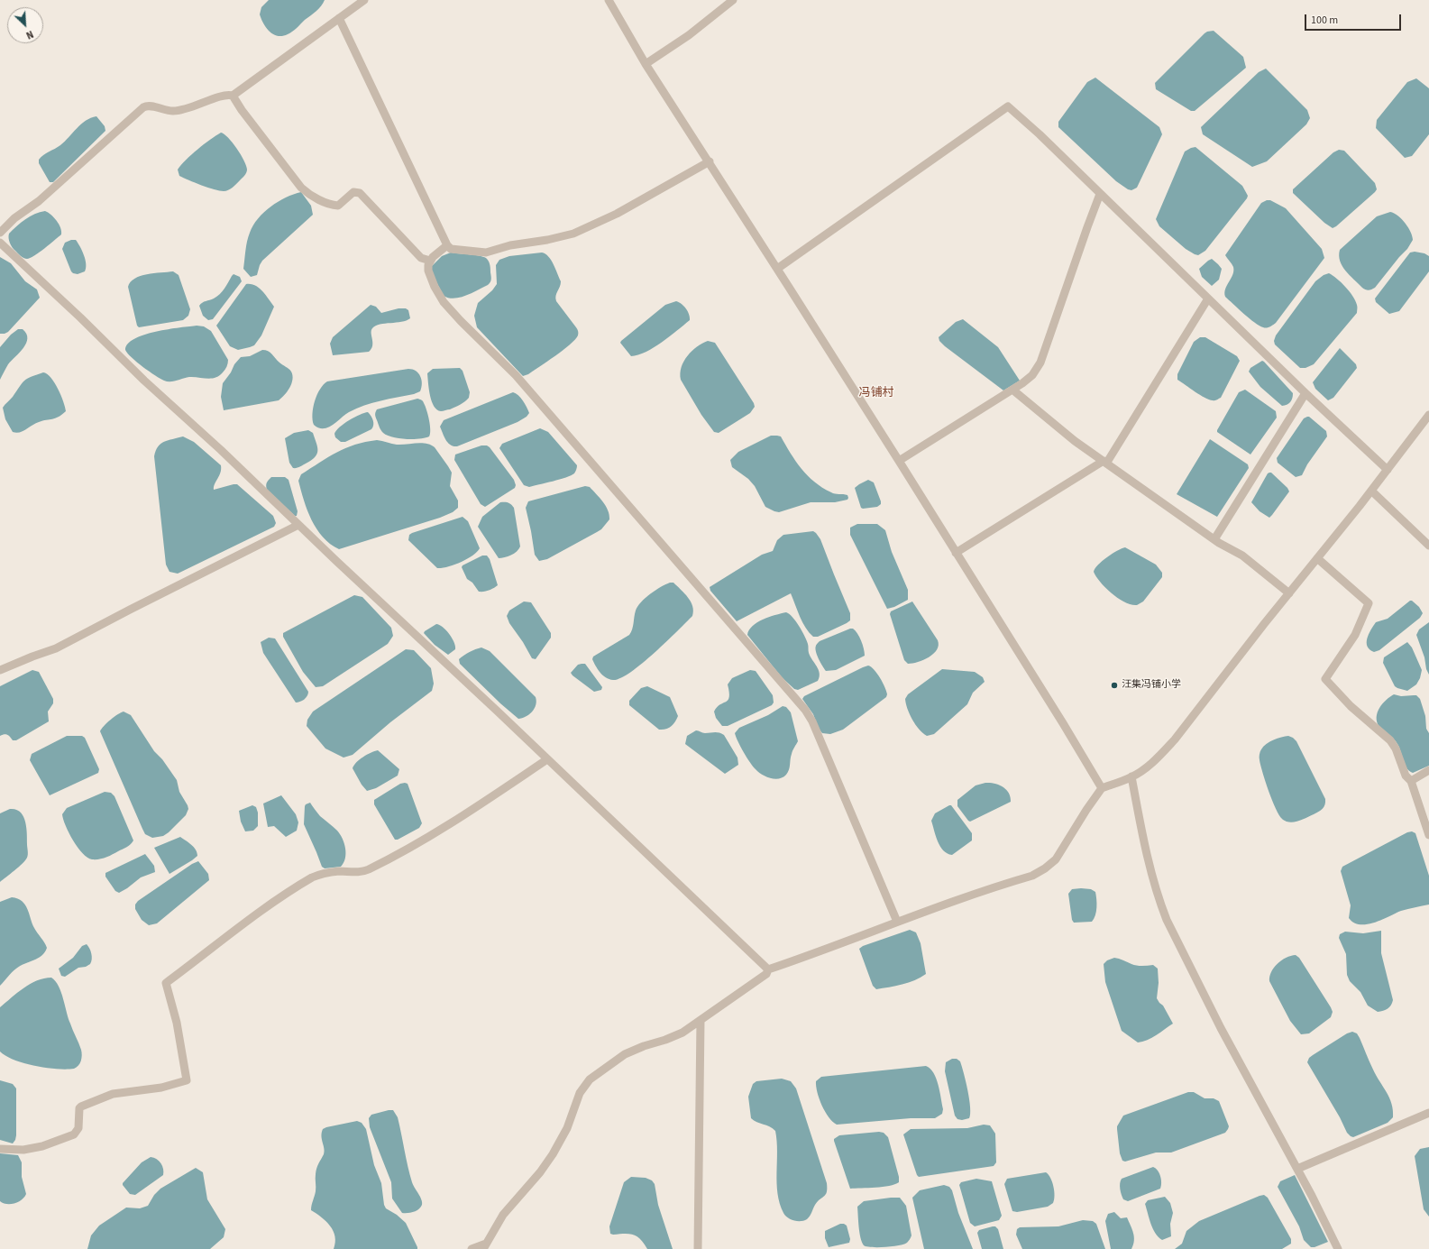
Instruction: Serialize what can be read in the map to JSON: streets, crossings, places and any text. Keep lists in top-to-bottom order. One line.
{"districts":["冯铺村"],"places":["汪集冯铺小学"],"scale_bar":"100 m","north":"bottom right"}
